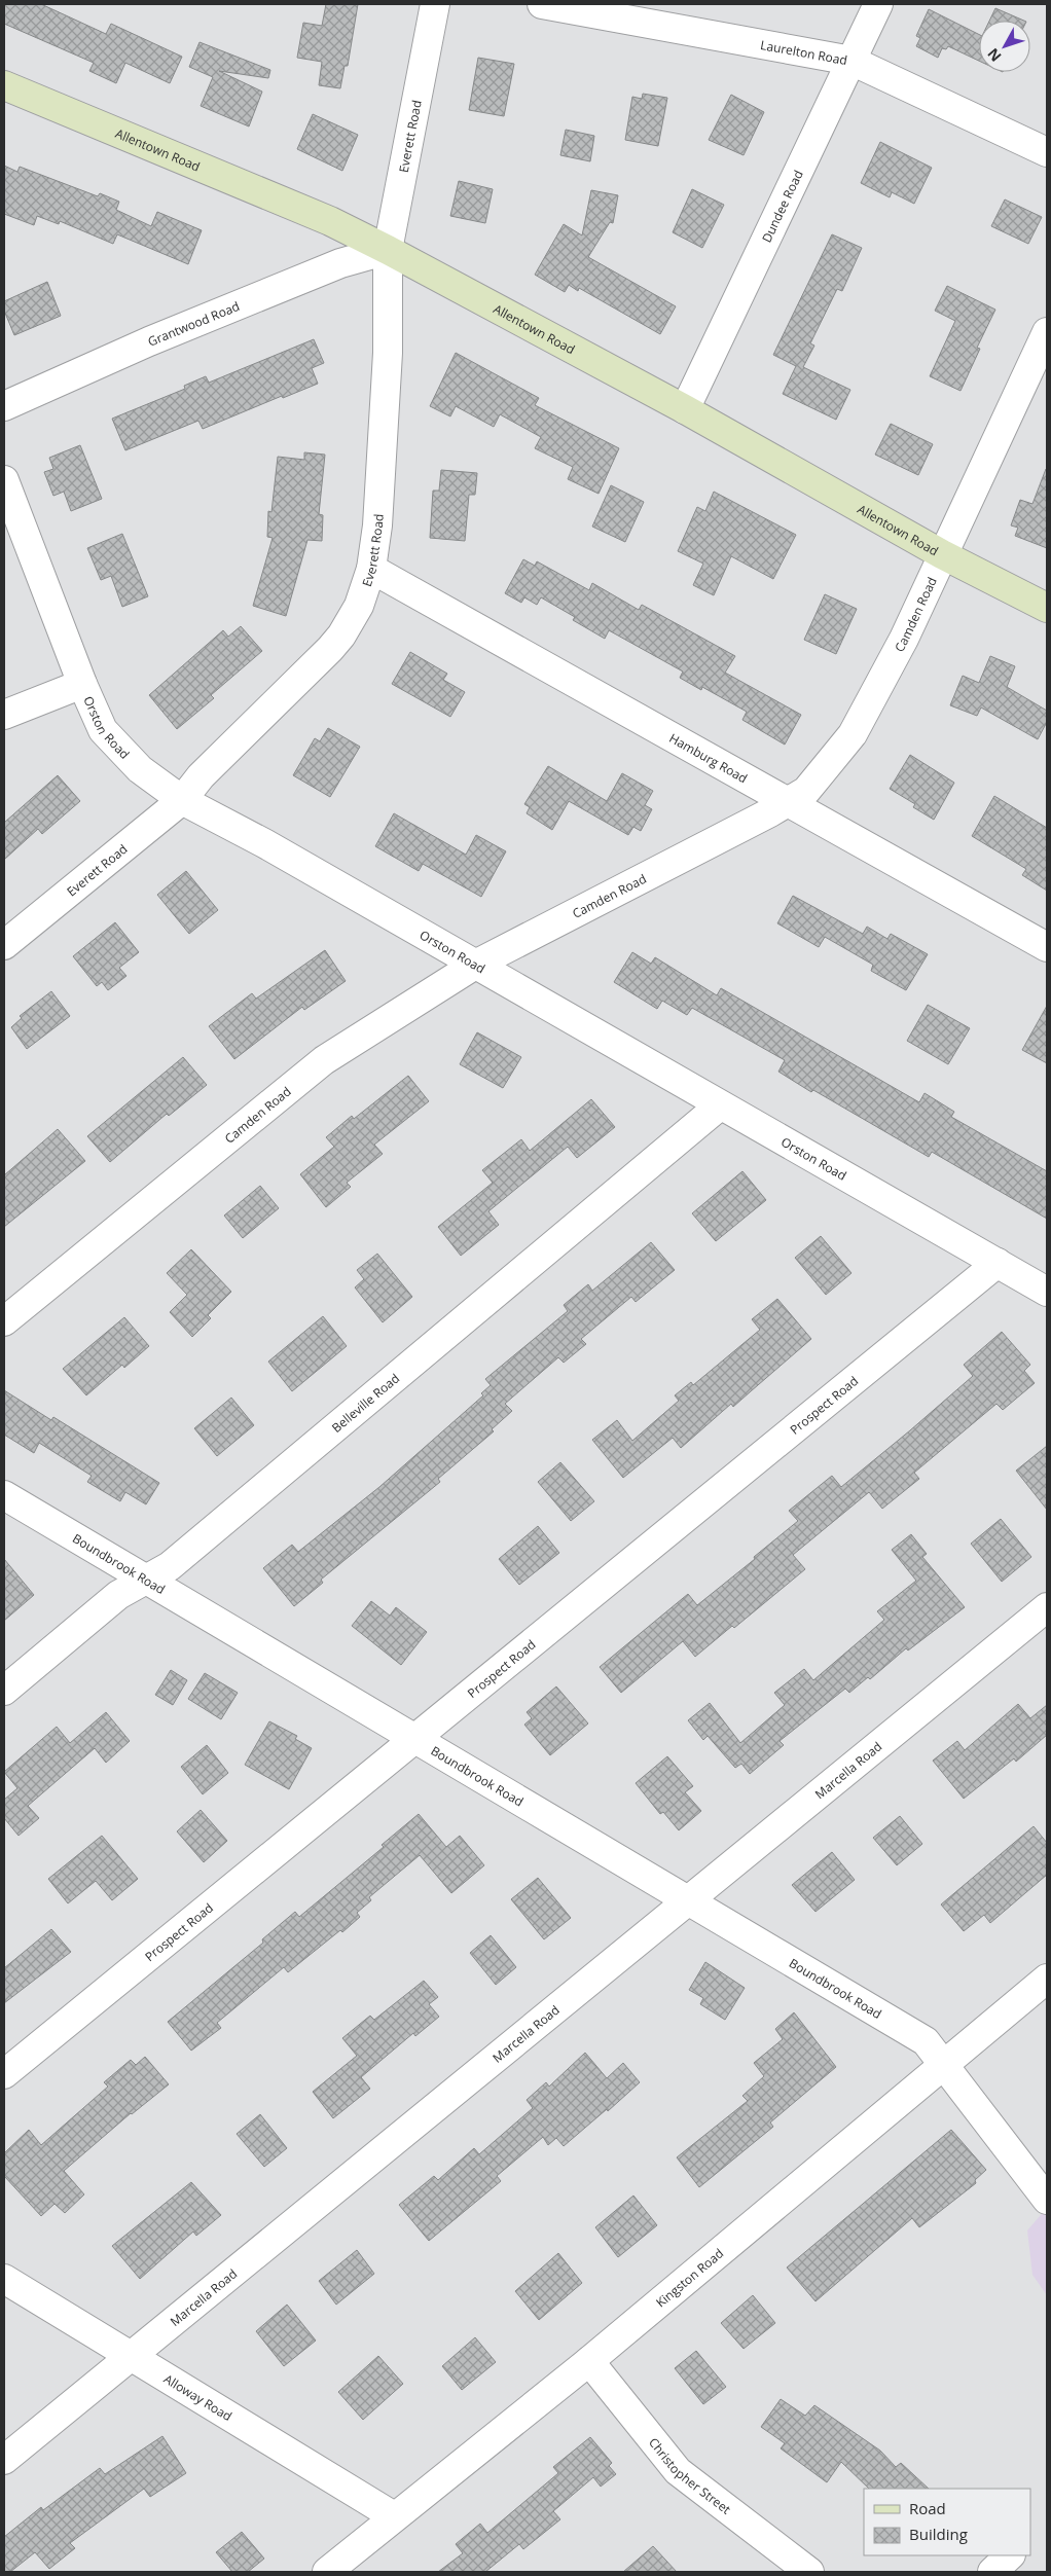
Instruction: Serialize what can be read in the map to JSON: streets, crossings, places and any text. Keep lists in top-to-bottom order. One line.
{"streets":{"street":["Laurelton Road","Everett Road","Allentown Road","Dundee Road","Grantwood Road","Camden Road","Orston Road","Hamburg Road","Belleville Road","Prospect Road","Boundbrook Road","Marcella Road","Kingston Road","Alloway Road","Christopher Street"]},"crossings":[["Laurelton Road","Dundee Road"],["Everett Road","Allentown Road"],["Everett Road","Grantwood Road"],["Everett Road","Orston Road"],["Everett Road","Hamburg Road"],["Allentown Road","Dundee Road"],["Allentown Road","Grantwood Road"],["Allentown Road","Camden Road"],["Camden Road","Orston Road"],["Camden Road","Hamburg Road"],["Orston Road","Belleville Road"],["Orston Road","Prospect Road"],["Belleville Road","Boundbrook Road"],["Prospect Road","Boundbrook Road"],["Boundbrook Road","Marcella Road"],["Boundbrook Road","Kingston Road"],["Marcella Road","Alloway Road"],["Kingston Road","Alloway Road"],["Kingston Road","Christopher Street"]],"legend":["Road","Building"],"north":"bottom left"}
